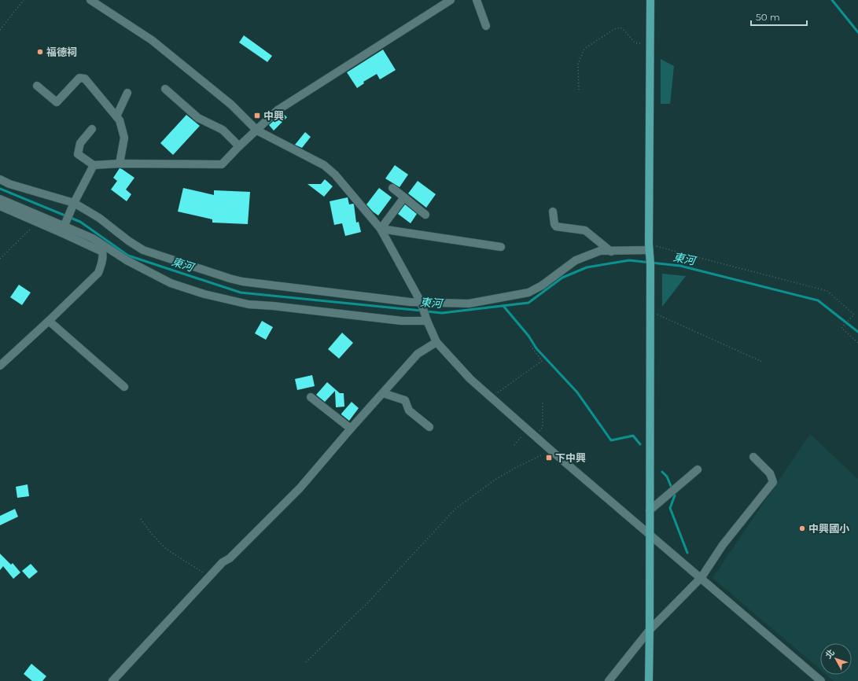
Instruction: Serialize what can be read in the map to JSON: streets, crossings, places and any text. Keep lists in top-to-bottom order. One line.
{"water":["東河"],"places":{"other":["福德祠","中興國小"],"transit":["中興","下中興"]},"scale_bar":"50 m","north":"top left"}
